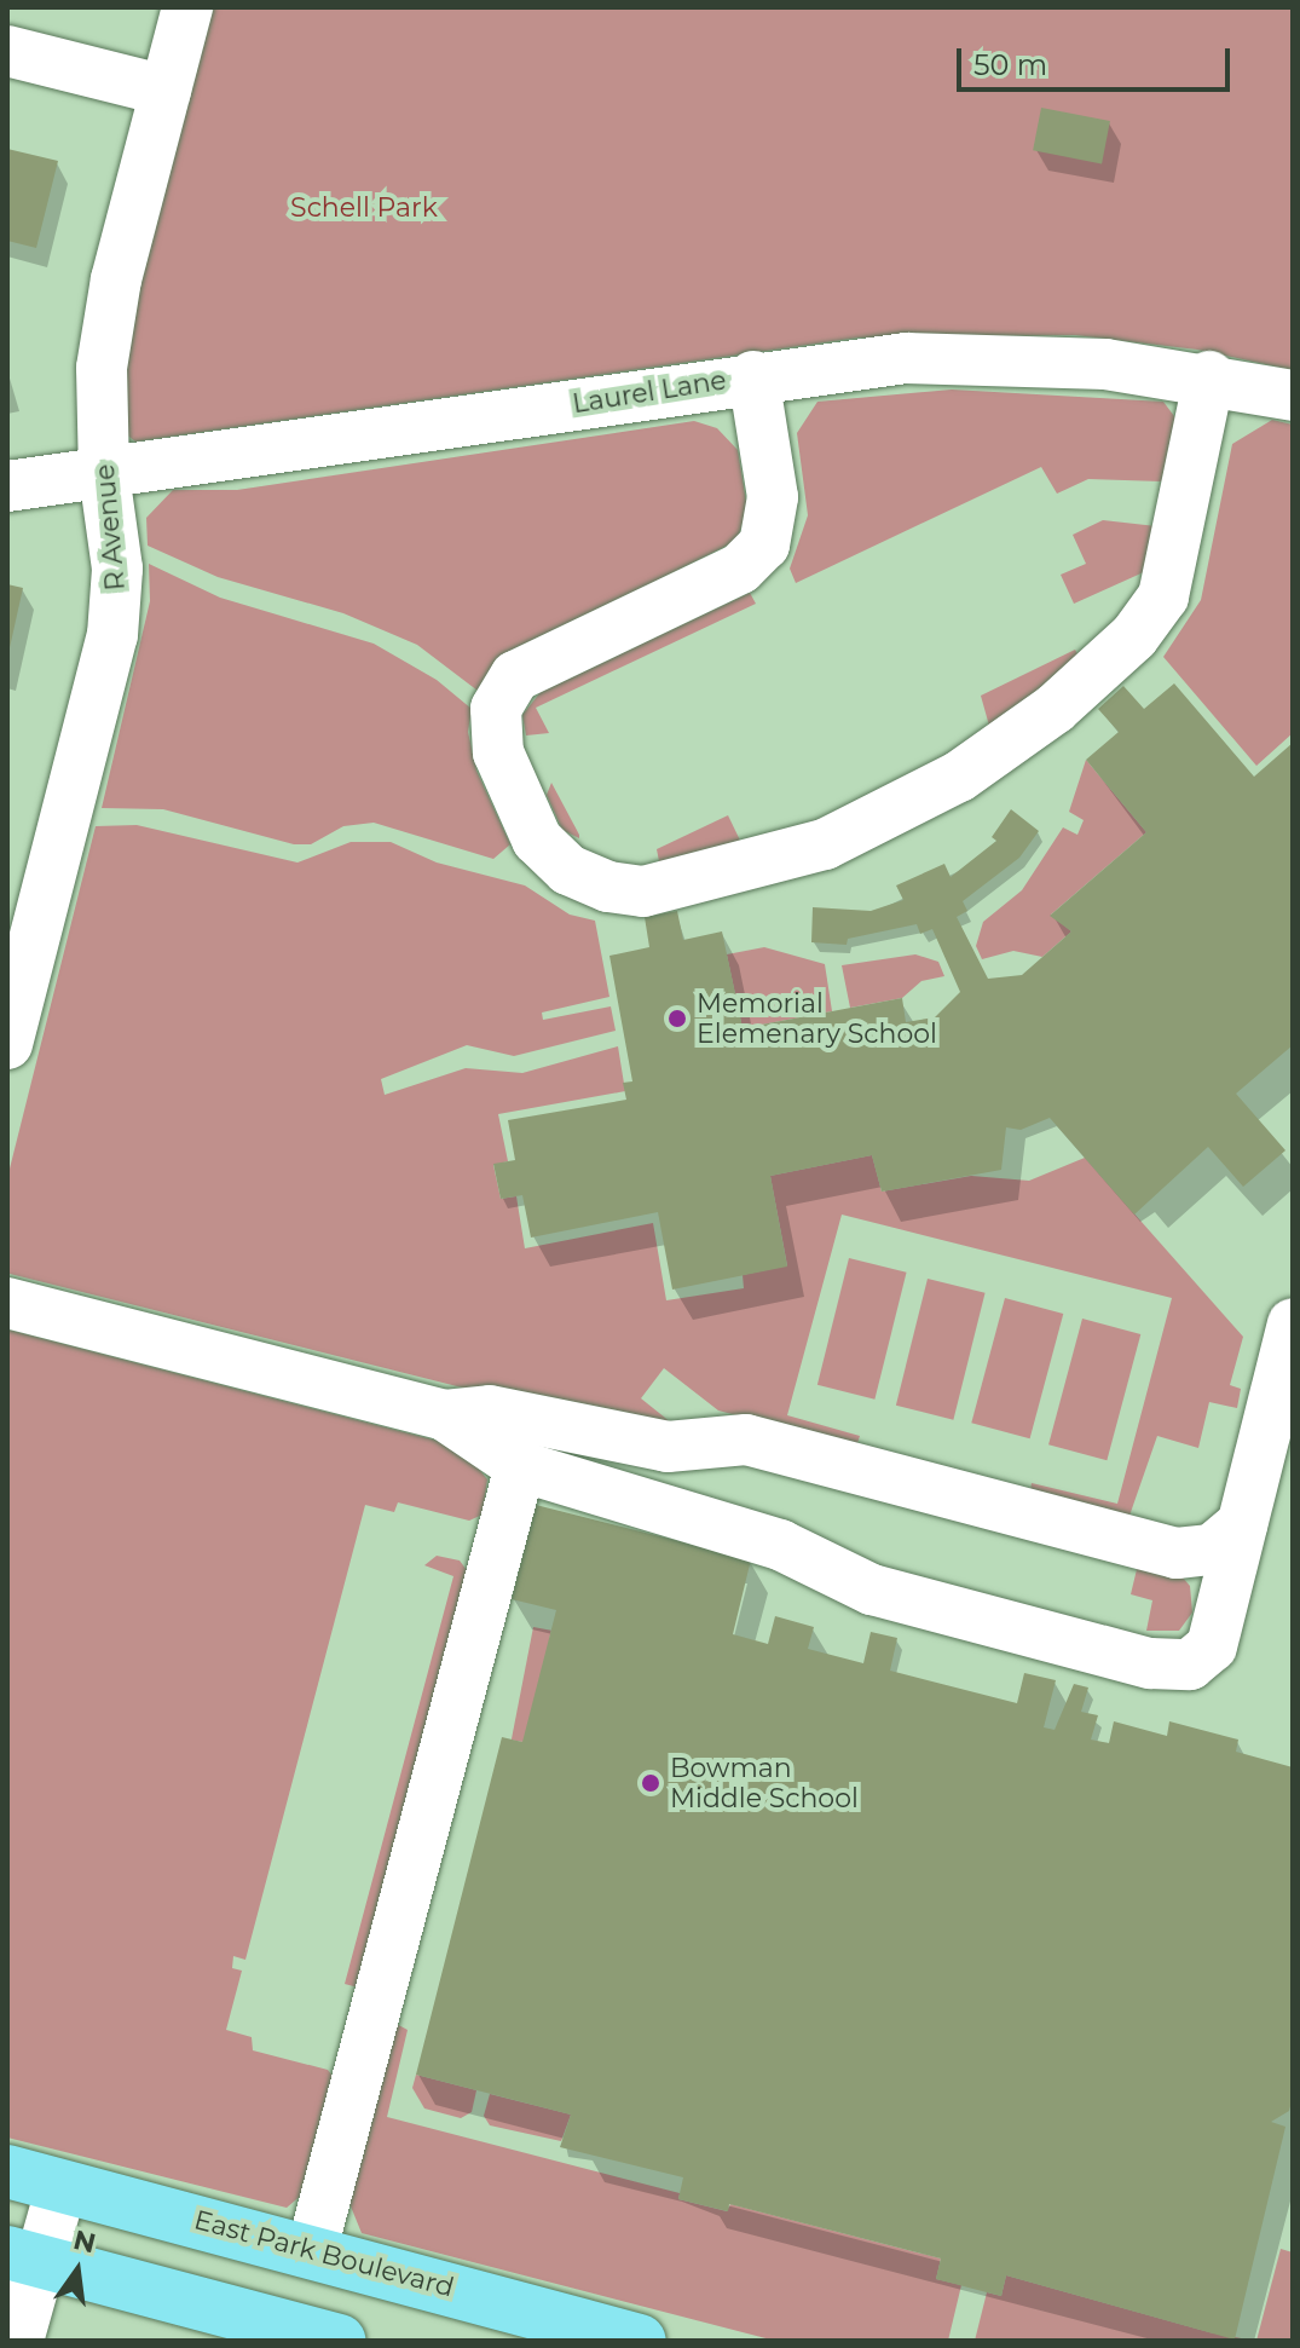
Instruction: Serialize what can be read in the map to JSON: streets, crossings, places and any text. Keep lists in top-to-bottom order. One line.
{"streets":{"main road":["East Park Boulevard"],"street":["Laurel Lane","R Avenue"]},"crossings":[["Laurel Lane","R Avenue"]],"parks":["Schell Park"],"places":["Memorial Elemenary School","Bowman Middle School"],"scale_bar":"50 m","north":"top"}
